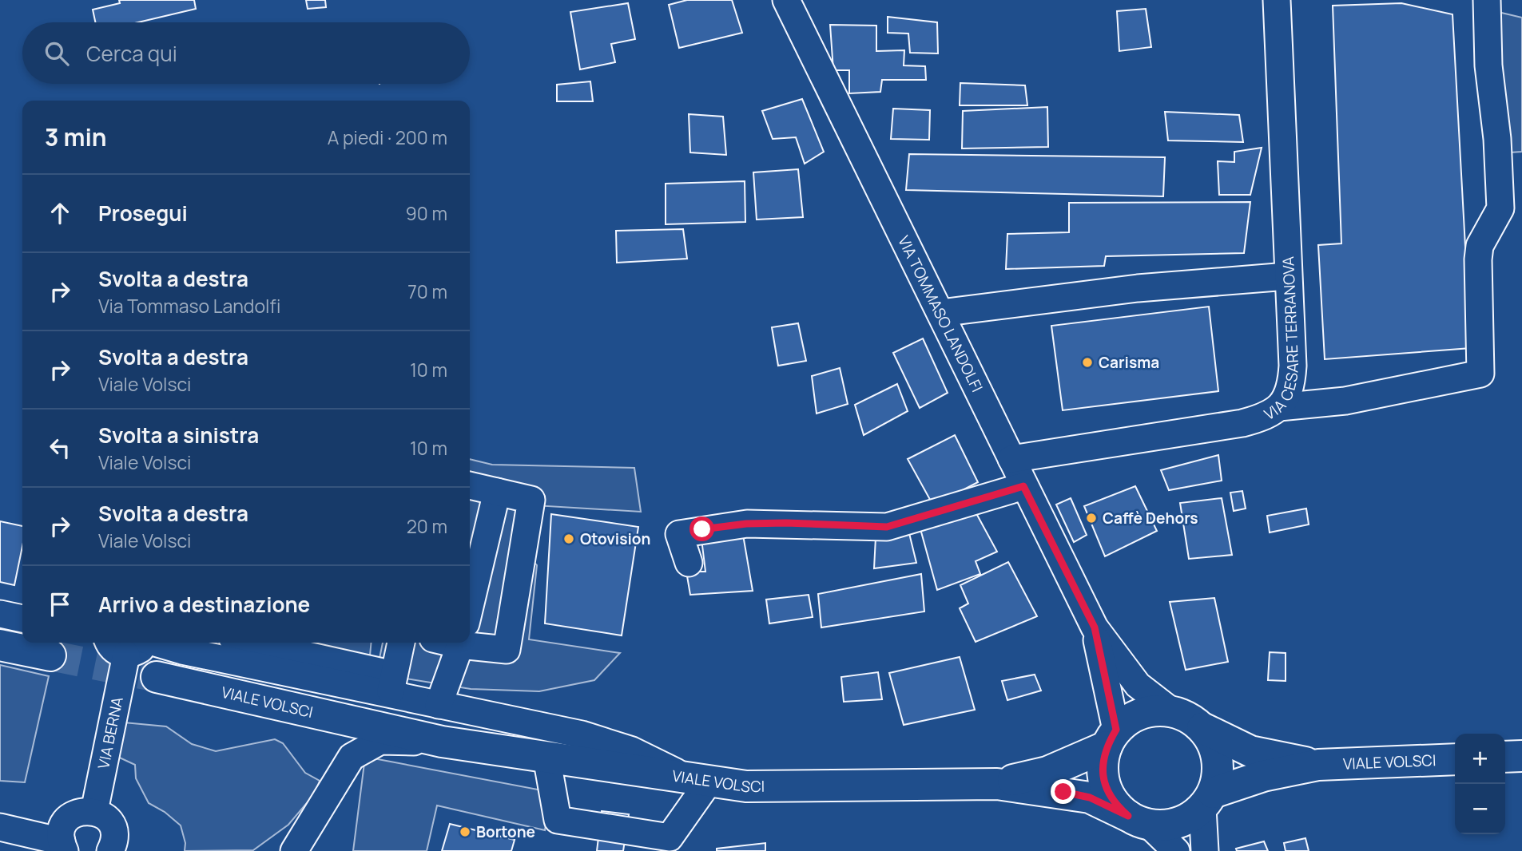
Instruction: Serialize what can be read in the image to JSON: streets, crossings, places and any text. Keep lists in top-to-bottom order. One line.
{"streets":{"main road":["VIALE VOLSCI"],"street":["VIA TOMMASO LANDOLFI","VIA CESARE TERRANOVA","VIA BERNA"]},"crossings":[["VIA TOMMASO LANDOLFI","VIA CESARE TERRANOVA"],["VIA TOMMASO LANDOLFI","VIALE VOLSCI"]],"places":["Carisma","Caffè Dehors","Otovision","Bortone"],"page":{"search":"Cerca qui","heading":["3 min","A piedi · 200 m"],"list":[["Prosegui","90 m"],["Svolta a destra","Via Tommaso Landolfi","70 m"],["Svolta a destra","Viale Volsci","10 m"],["Svolta a sinistra","Viale Volsci","10 m"],["Svolta a destra","Viale Volsci","20 m"],"Arrivo a destinazione"],"map_buttons":["+","−"]}}
